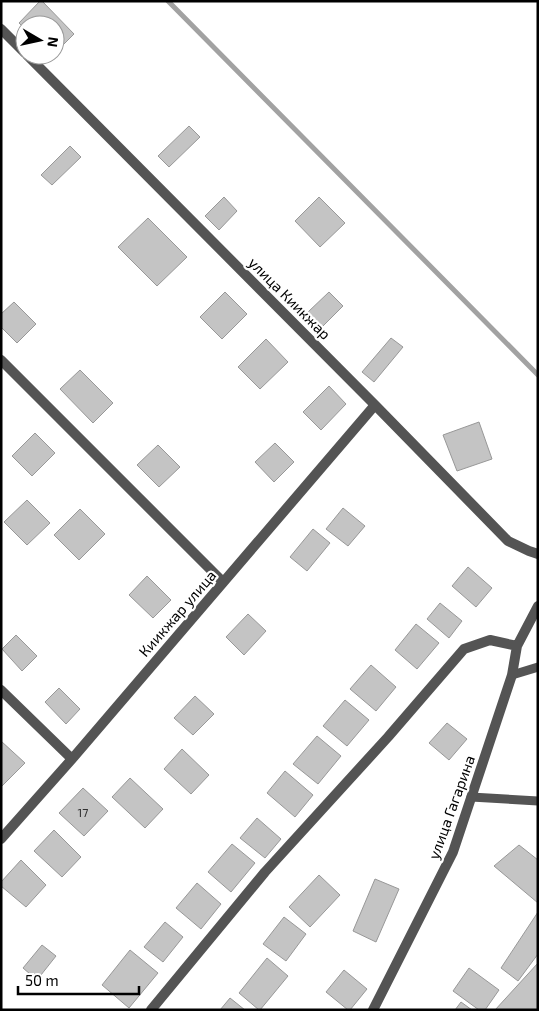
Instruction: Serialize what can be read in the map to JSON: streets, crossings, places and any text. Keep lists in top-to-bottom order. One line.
{"streets":{"street":["улица Киикжар","Киикжар улица","улица Гагарина"]},"crossings":[["улица Киикжар","Киикжар улица"]],"house_numbers":["17"],"scale_bar":"50 m","north":"right"}
